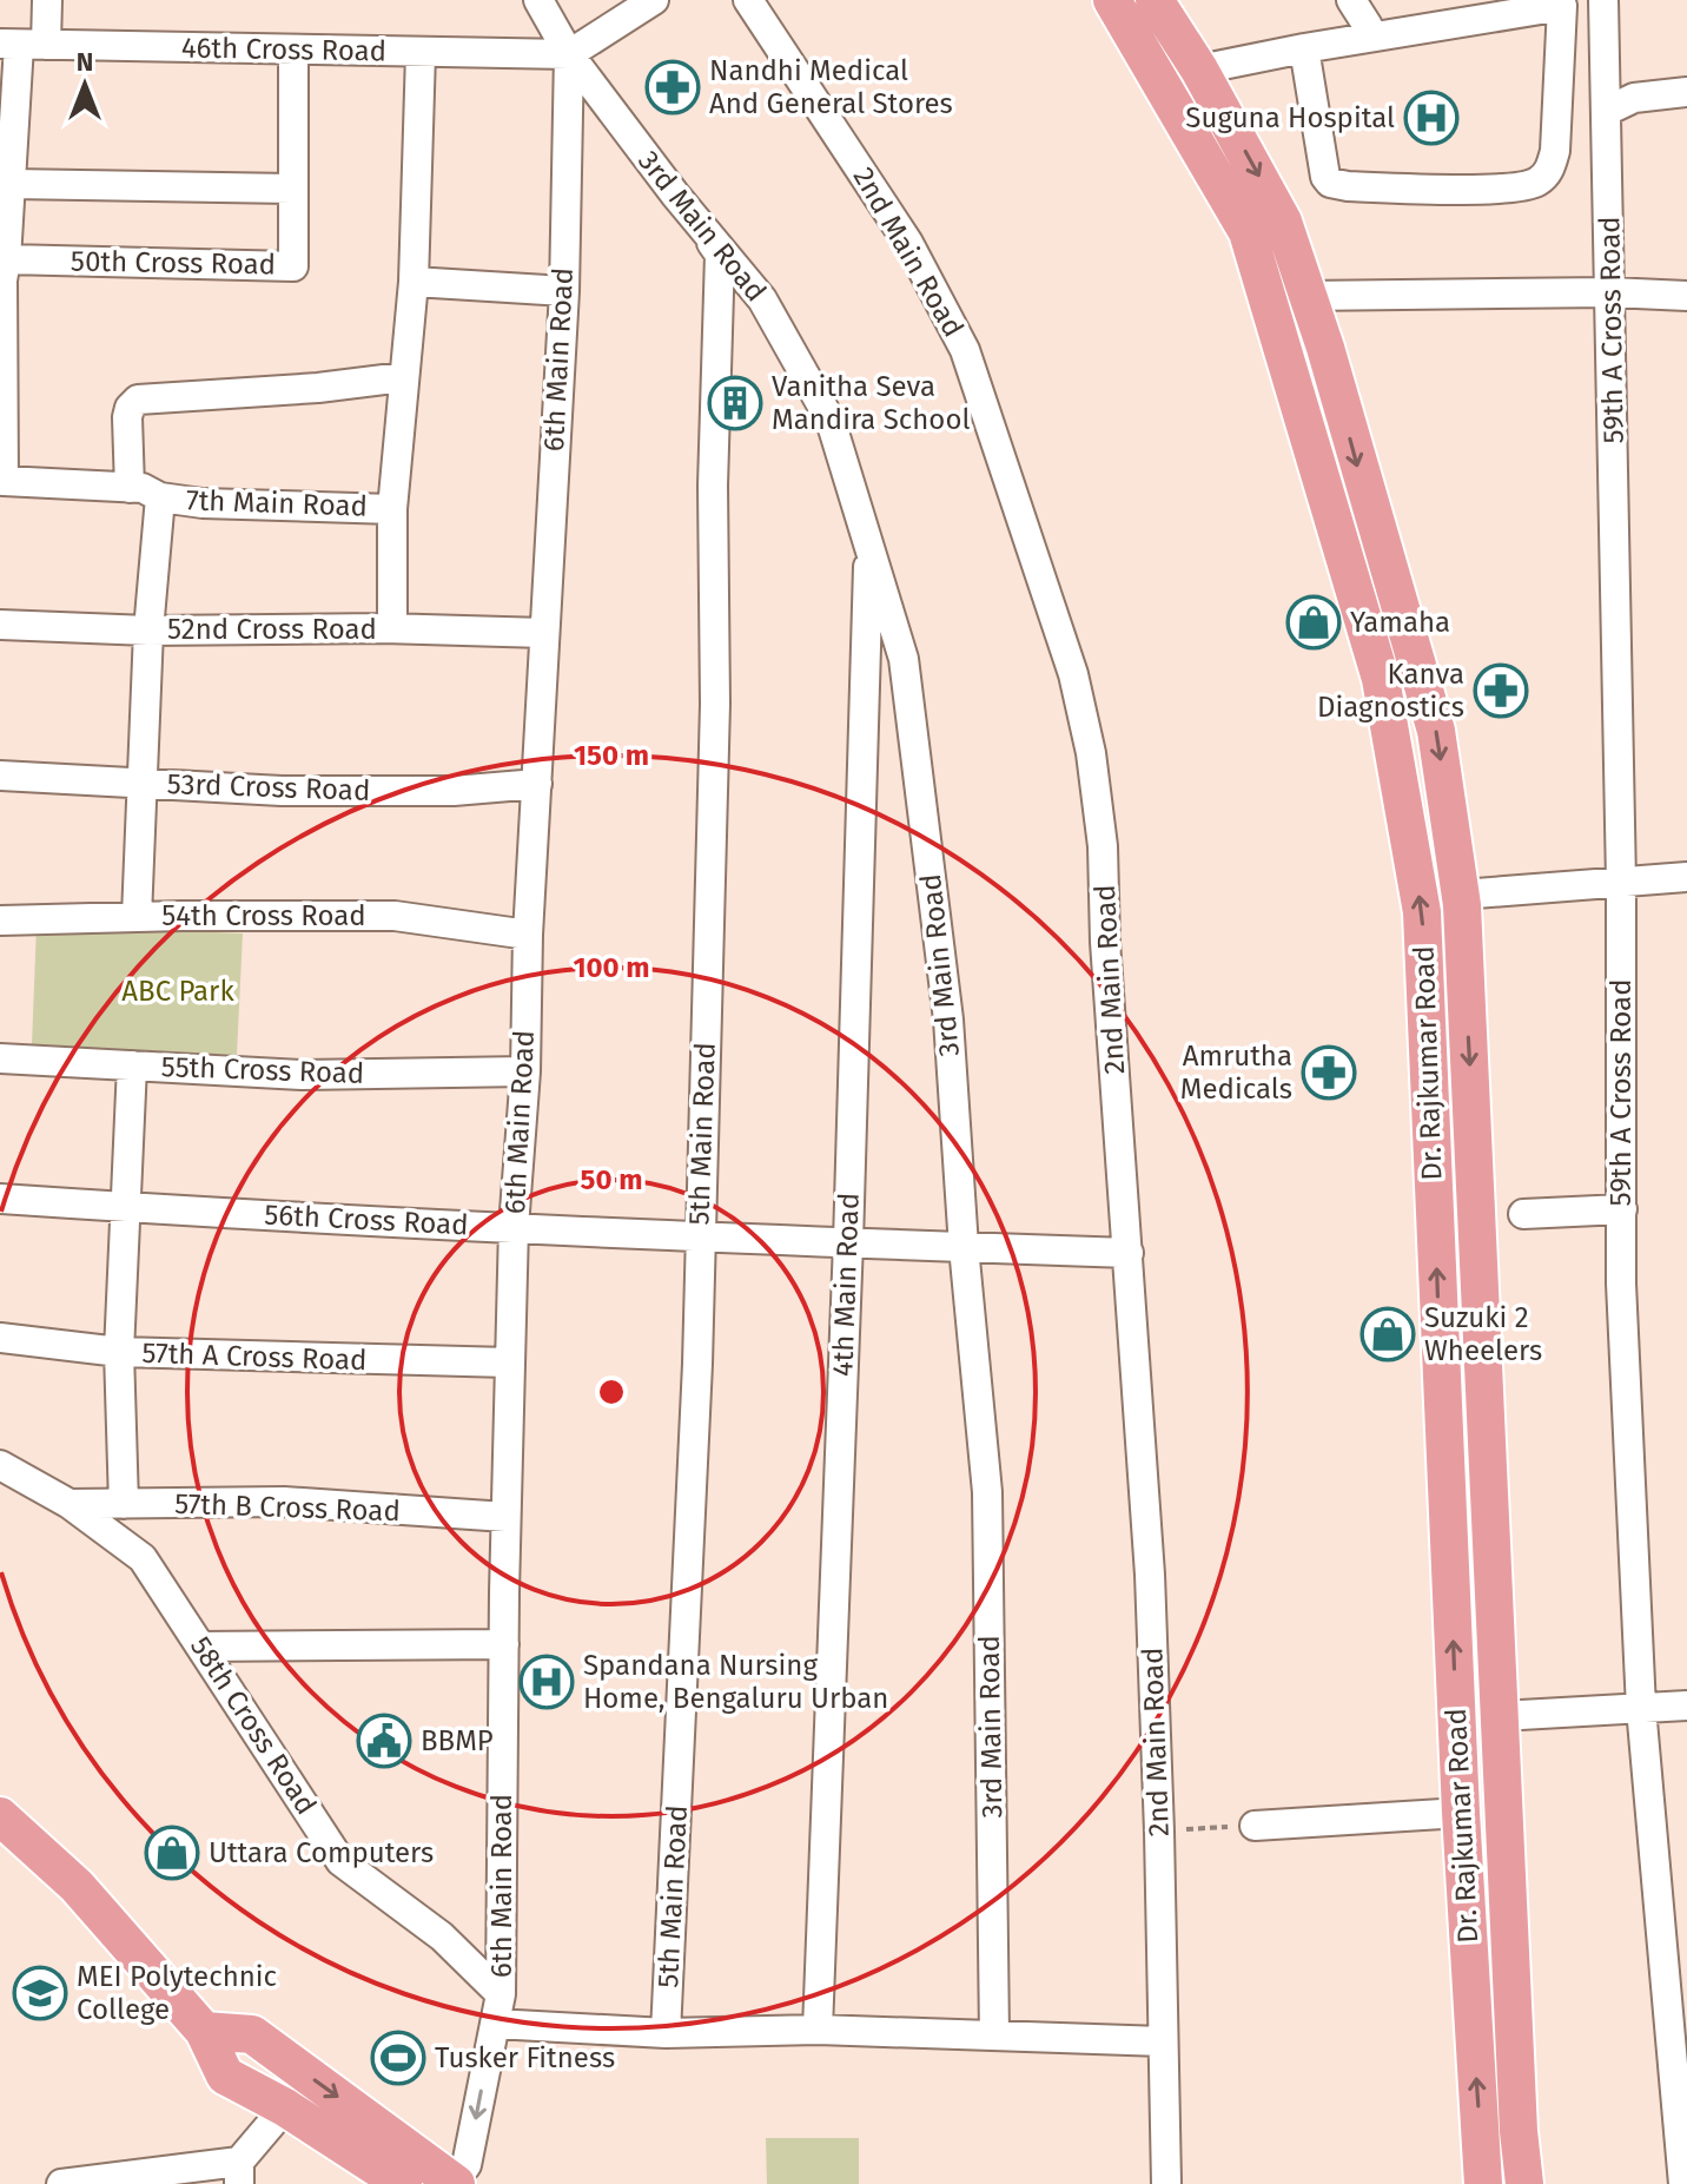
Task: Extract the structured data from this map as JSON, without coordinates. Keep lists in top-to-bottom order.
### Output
{
  "streets": {
    "main road": ["Dr. Rajkumar Road"],
    "street": [
      "46th Cross Road",
      "3rd Main Road",
      "2nd Main Road",
      "50th Cross Road",
      "59th A Cross Road",
      "6th Main Road",
      "7th Main Road",
      "52nd Cross Road",
      "53rd Cross Road",
      "54th Cross Road",
      "55th Cross Road",
      "5th Main Road",
      "56th Cross Road",
      "4th Main Road",
      "57th A Cross Road",
      "57th B Cross Road",
      "58th Cross Road"
    ]
  },
  "crossings": [
    ["46th Cross Road", "3rd Main Road"],
    ["46th Cross Road", "50th Cross Road"],
    ["46th Cross Road", "6th Main Road"],
    ["46th Cross Road", "7th Main Road"],
    ["3rd Main Road", "6th Main Road"],
    ["3rd Main Road", "5th Main Road"],
    ["3rd Main Road", "56th Cross Road"],
    ["3rd Main Road", "4th Main Road"],
    ["2nd Main Road", "56th Cross Road"],
    ["50th Cross Road", "7th Main Road"],
    ["6th Main Road", "52nd Cross Road"],
    ["6th Main Road", "53rd Cross Road"],
    ["6th Main Road", "54th Cross Road"],
    ["6th Main Road", "55th Cross Road"],
    ["6th Main Road", "56th Cross Road"],
    ["6th Main Road", "57th A Cross Road"],
    ["6th Main Road", "57th B Cross Road"],
    ["6th Main Road", "58th Cross Road"],
    ["7th Main Road", "52nd Cross Road"],
    ["7th Main Road", "53rd Cross Road"],
    ["7th Main Road", "54th Cross Road"],
    ["5th Main Road", "56th Cross Road"],
    ["56th Cross Road", "4th Main Road"],
    ["57th B Cross Road", "58th Cross Road"]
  ],
  "parks": ["ABC Park"],
  "places": {
    "pharmacy": ["Nandhi Medical And General Stores", "Kanva Diagnostics", "Amrutha Medicals"],
    "hospital": ["Suguna Hospital", "Spandana Nursing Home, Bengaluru Urban"],
    "building": ["Vanitha Seva Mandira School"],
    "shop": ["Yamaha", "Suzuki 2 Wheelers", "Uttara Computers"],
    "public building": ["BBMP"],
    "school or university": ["MEI Polytechnic College"],
    "sports": ["Tusker Fitness"]
  },
  "north": "top",
  "rings": ["150 m", "100 m", "50 m"]
}
